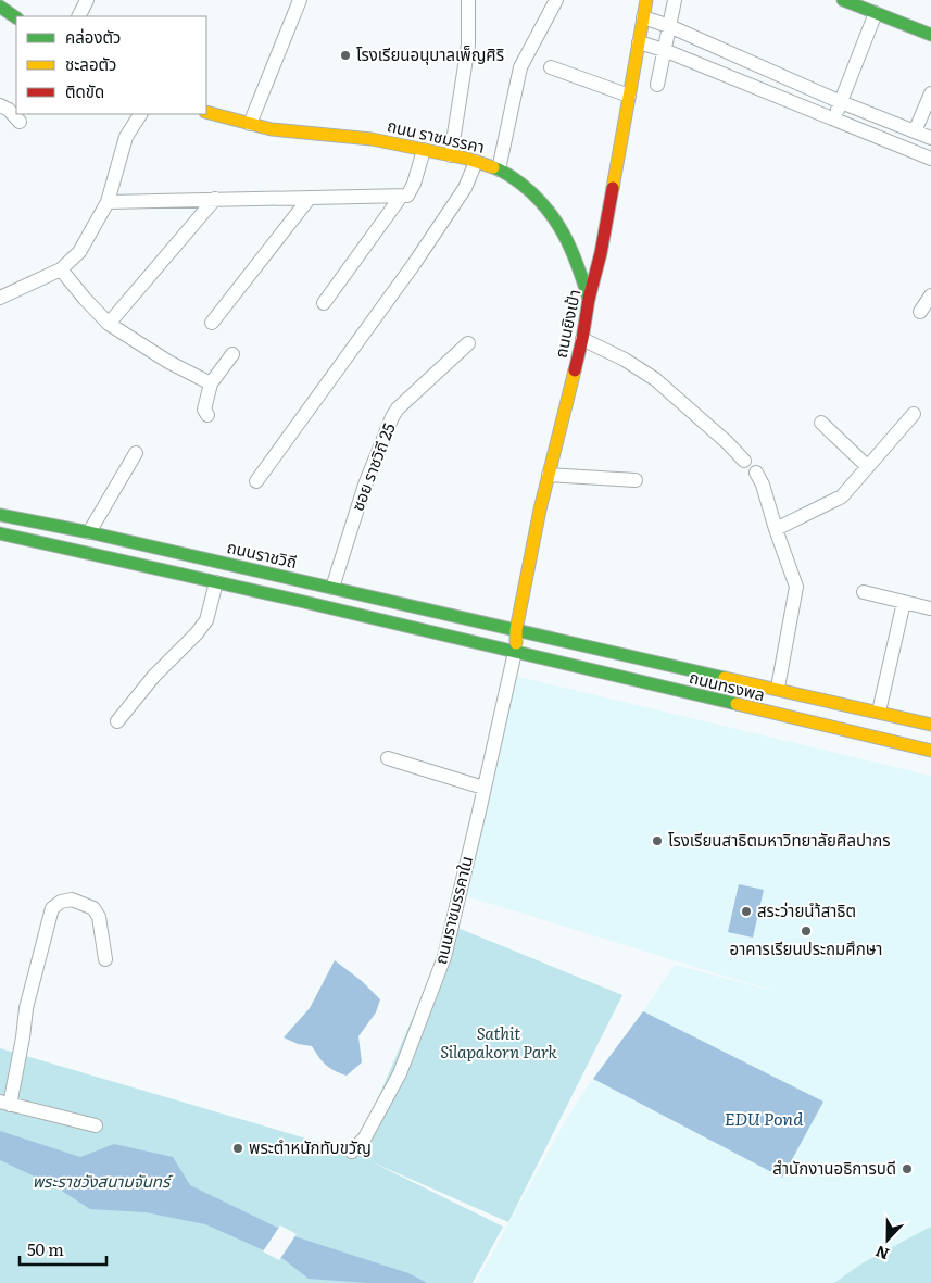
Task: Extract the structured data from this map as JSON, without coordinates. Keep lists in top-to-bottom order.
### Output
{
  "streets": {
    "main road": [
      "ถนน ราชมรรคา",
      "ถนนยิงเป้า",
      "ถนนราชวิถี",
      "ถนนทรงพล"
    ],
    "street": ["ซอย ราชวิถี 25", "ถนนราชมรรคาใน"]
  },
  "crossings": [
    ["ถนน ราชมรรคา", "ถนนยิงเป้า"],
    ["ถนนยิงเป้า", "ถนนราชวิถี"],
    ["ถนนยิงเป้า", "ถนนทรงพล"],
    ["ถนนยิงเป้า", "ถนนราชมรรคาใน"],
    ["ซอย ราชวิถี 25", "ถนนราชวิถี"],
    ["ถนนราชวิถี", "ถนนทรงพล"],
    ["ถนนทรงพล", "ถนนราชมรรคาใน"]
  ],
  "water": ["EDU Pond"],
  "parks": ["Sathit Silapakorn Park", "พระราชวังสนามจันทร์"],
  "places": [
    "โรงเรียนอนุบาลเพ็ญศิริ",
    "โรงเรียนสาธิตมหาวิทยาลัยศิลปากร",
    "สระว่ายนำ้สาธิต",
    "อาคารเรียนประถมศึกษา",
    "พระตำหนักทับขวัญ",
    "สำนักงานอธิการบดี"
  ],
  "legend": ["คล่องตัว", "ชะลอตัว", "ติดขัด"],
  "scale_bar": "50 m",
  "north": "bottom"
}
